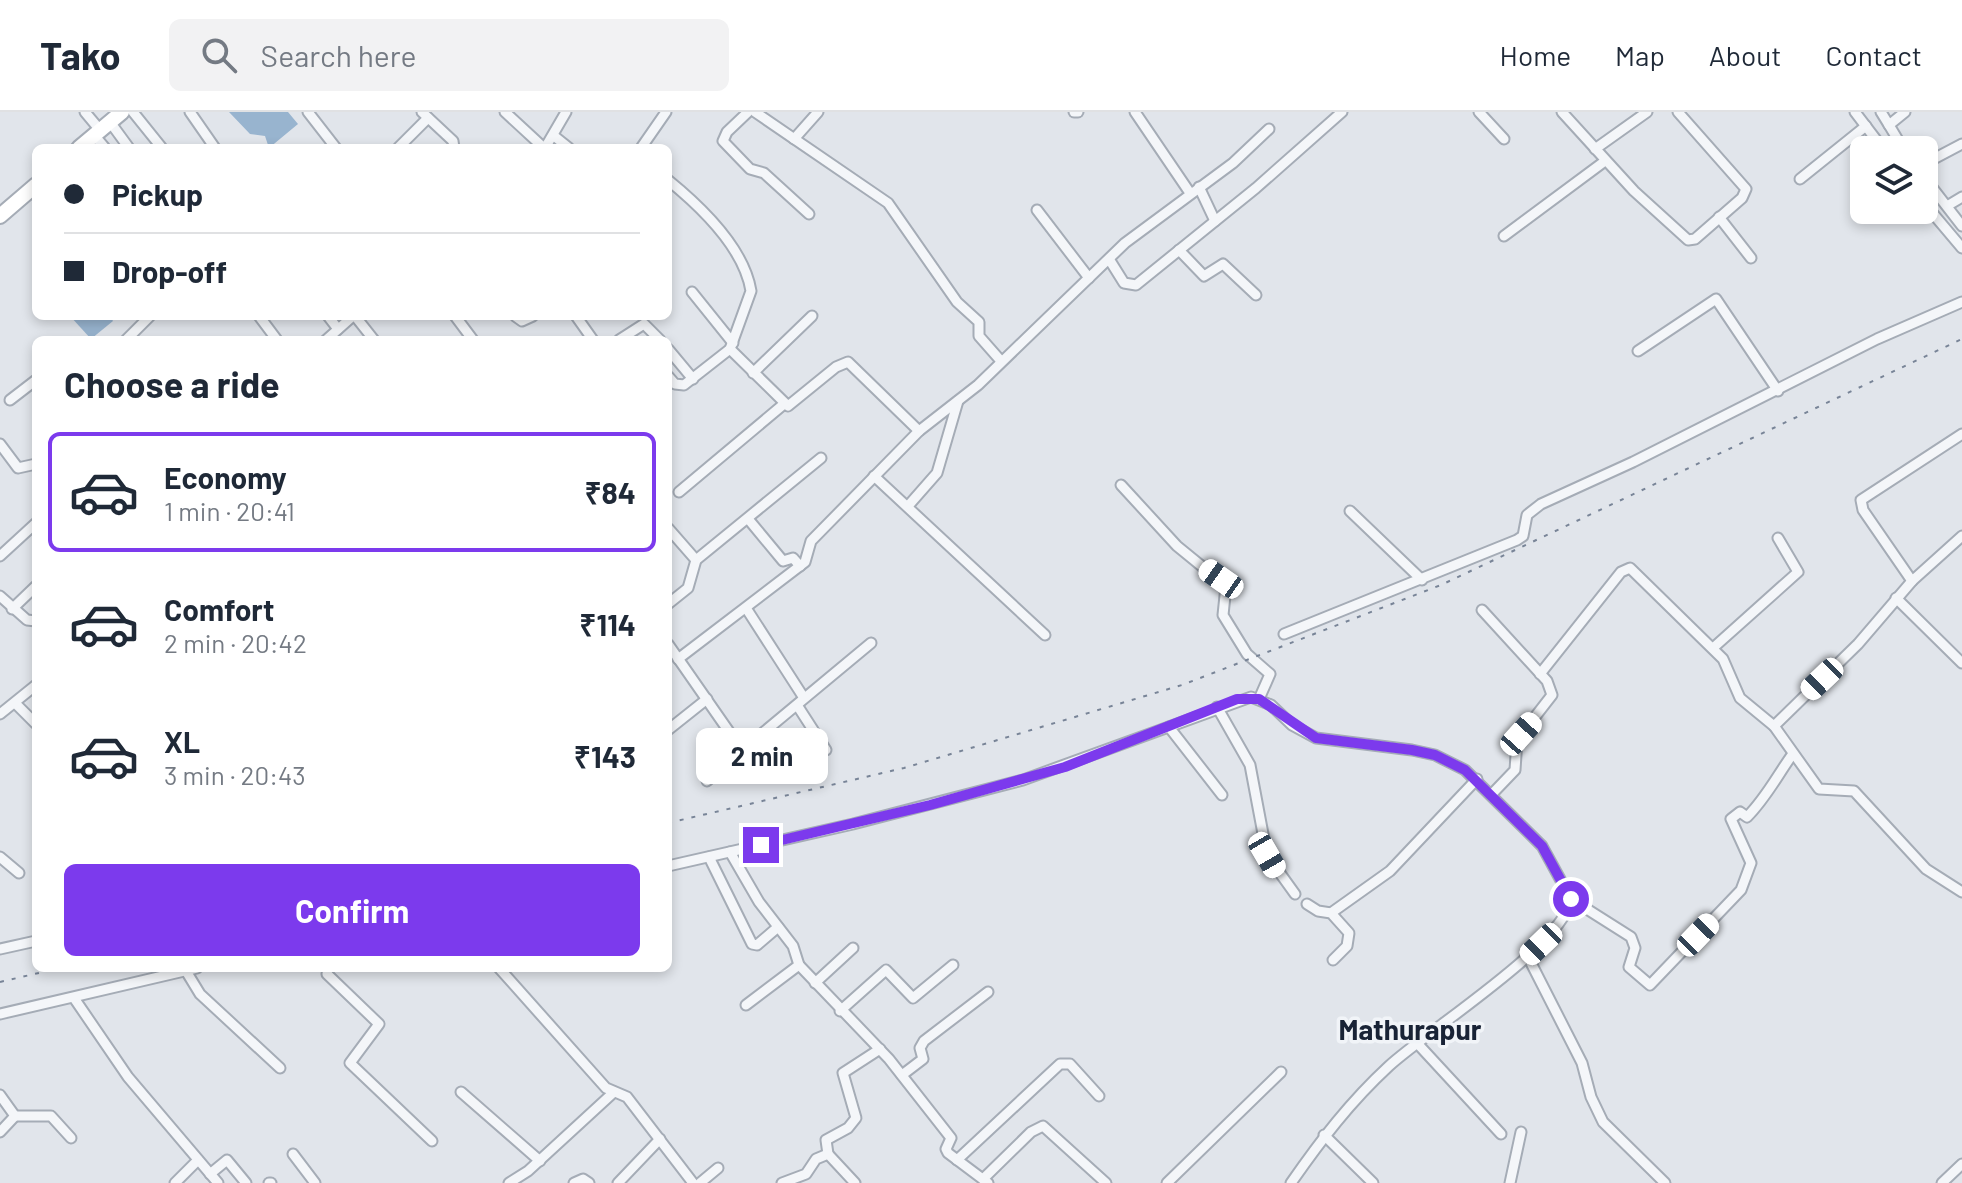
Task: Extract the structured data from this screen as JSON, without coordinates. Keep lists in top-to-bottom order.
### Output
{
  "districts": ["Mathurapur"],
  "page": {
    "header": "Tako",
    "search": "Search here",
    "nav": [
      "Home",
      "Map",
      "About",
      "Contact"
    ],
    "banner": ["Pickup", "Drop-off"],
    "heading": "Choose a ride",
    "list": [
      {
        "name": "Economy",
        "note": "1 min · 20:41",
        "value": "₹84"
      },
      {
        "name": "Comfort",
        "note": "2 min · 20:42",
        "value": "₹114"
      },
      {
        "name": "XL",
        "note": "3 min · 20:43",
        "value": "₹143"
      }
    ],
    "bubble": "2 min",
    "buttons": "Confirm"
  }
}
